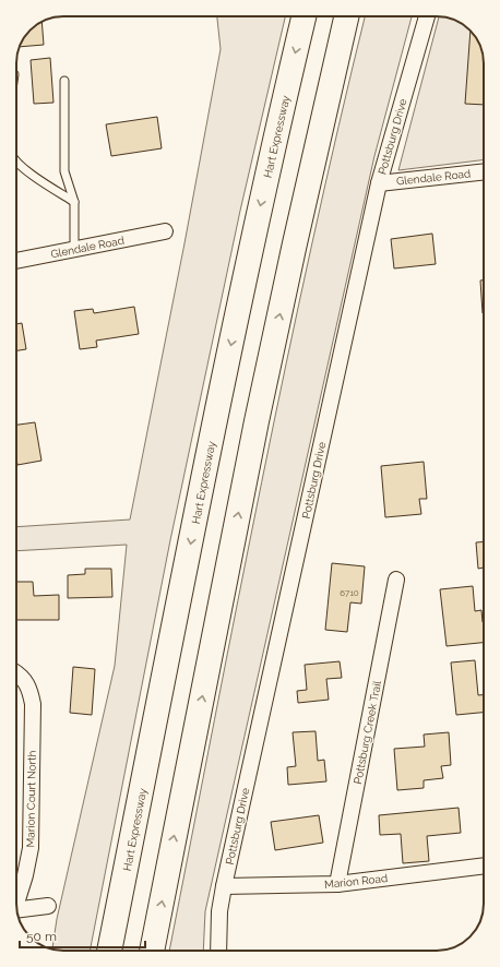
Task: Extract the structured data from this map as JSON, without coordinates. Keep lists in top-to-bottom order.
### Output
{
  "streets": {
    "highway": ["Hart Expressway"],
    "street": [
      "Pottsburg Drive",
      "Glendale Road",
      "Pottsburg Creek Trail",
      "Marion Court North",
      "Marion Road"
    ]
  },
  "crossings": [
    ["Pottsburg Drive", "Glendale Road"],
    ["Pottsburg Drive", "Marion Road"],
    ["Pottsburg Creek Trail", "Marion Road"]
  ],
  "house_numbers": ["6710"],
  "scale_bar": "50 m"
}
